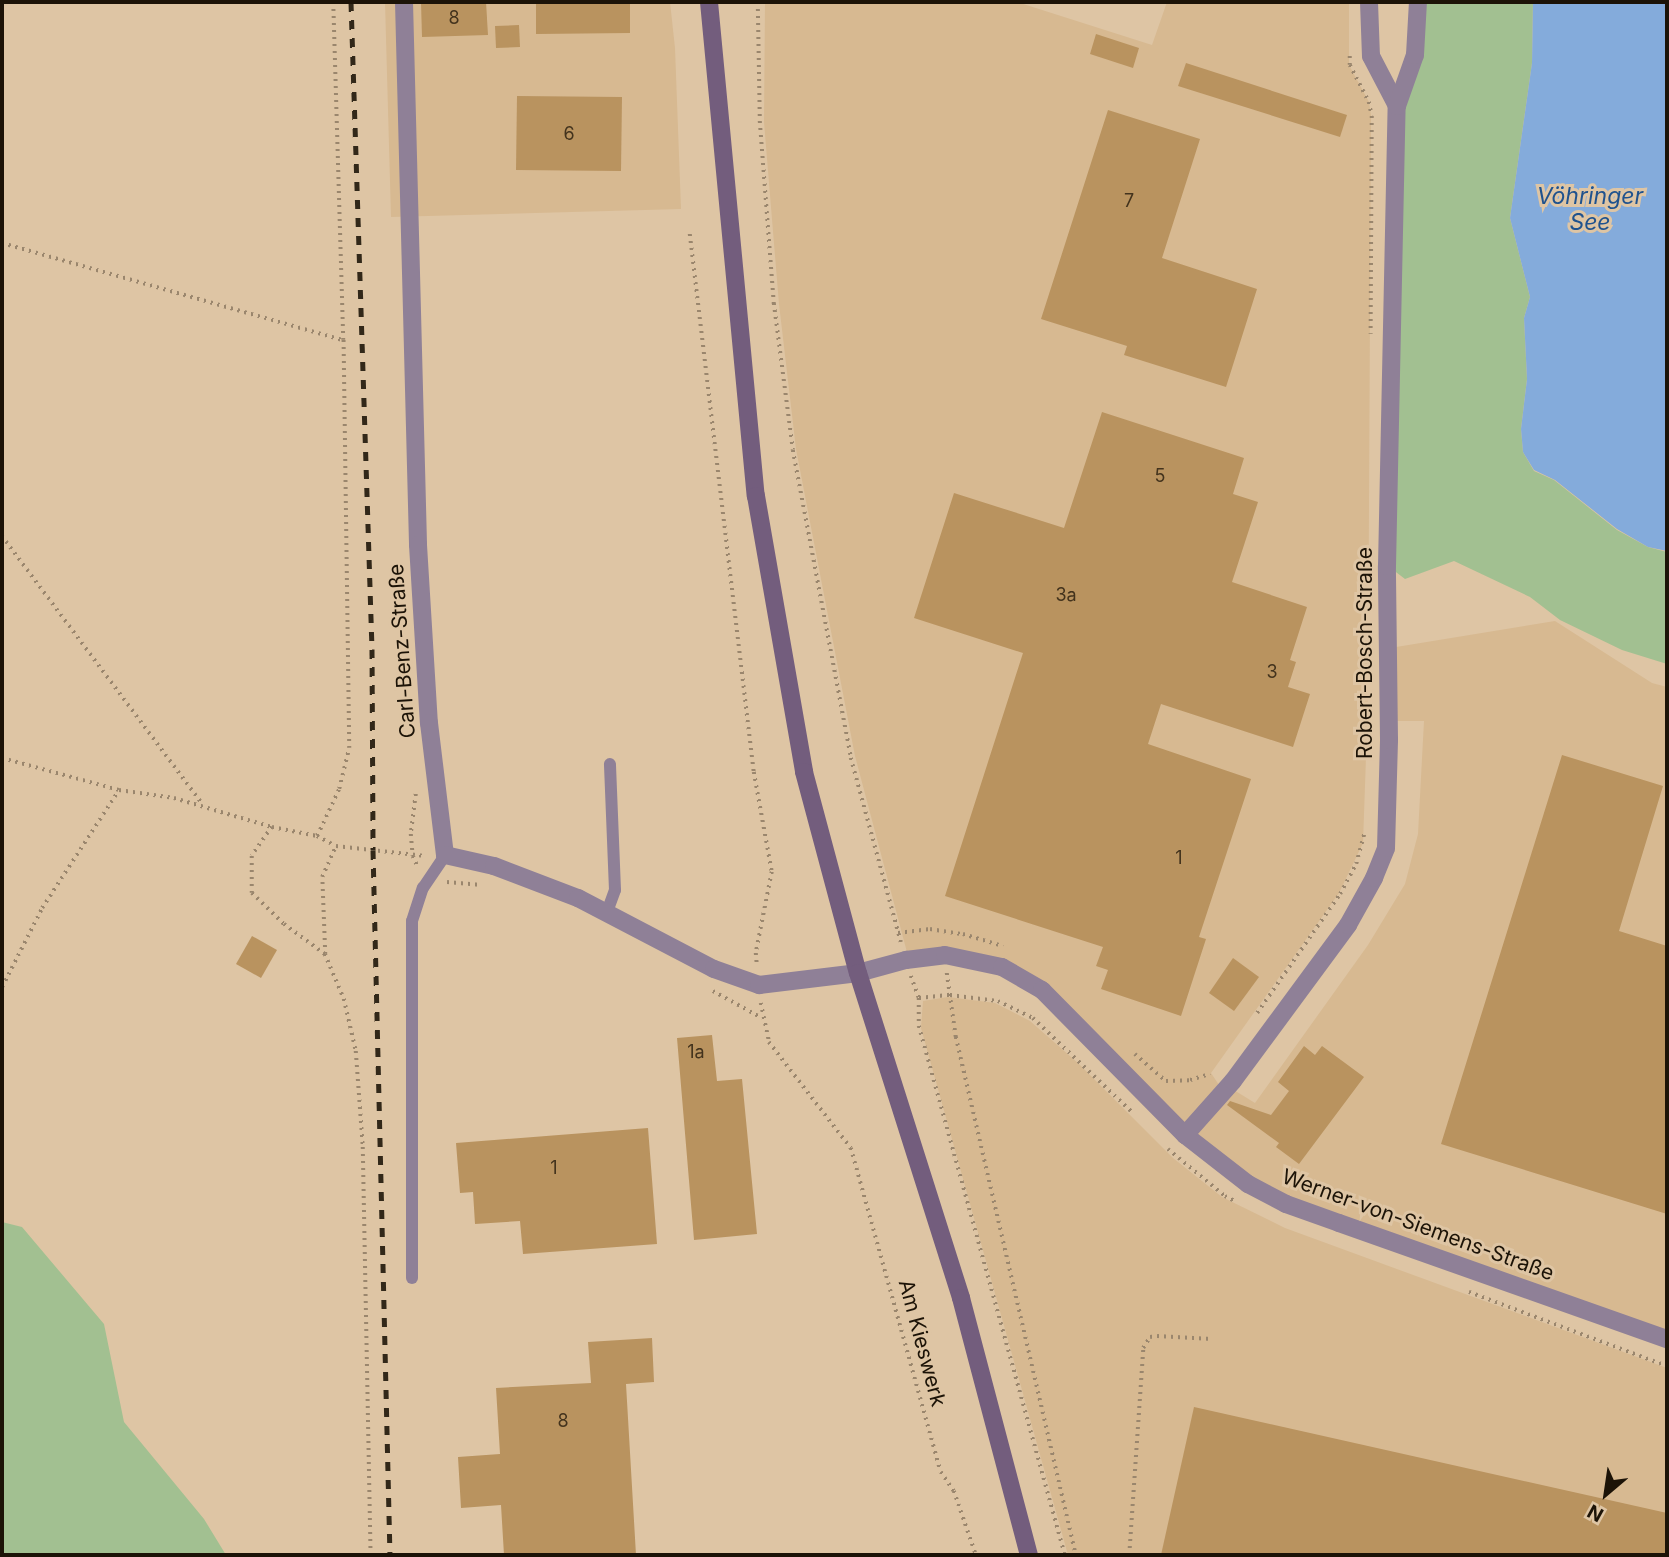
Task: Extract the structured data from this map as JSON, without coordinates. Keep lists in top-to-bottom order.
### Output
{
  "streets": {
    "street": ["Carl-Benz-Straße", "Robert-Bosch-Straße", "Werner-von-Siemens-Straße"],
    "path": ["Am Kieswerk"]
  },
  "crossings": [
    ["Robert-Bosch-Straße", "Werner-von-Siemens-Straße"]
  ],
  "water": ["Vöhringer See"],
  "house_numbers": [
    "8",
    "6",
    "7",
    "5",
    "3a",
    "3",
    "1",
    "1a",
    "1",
    "8"
  ],
  "north": "bottom left"
}
